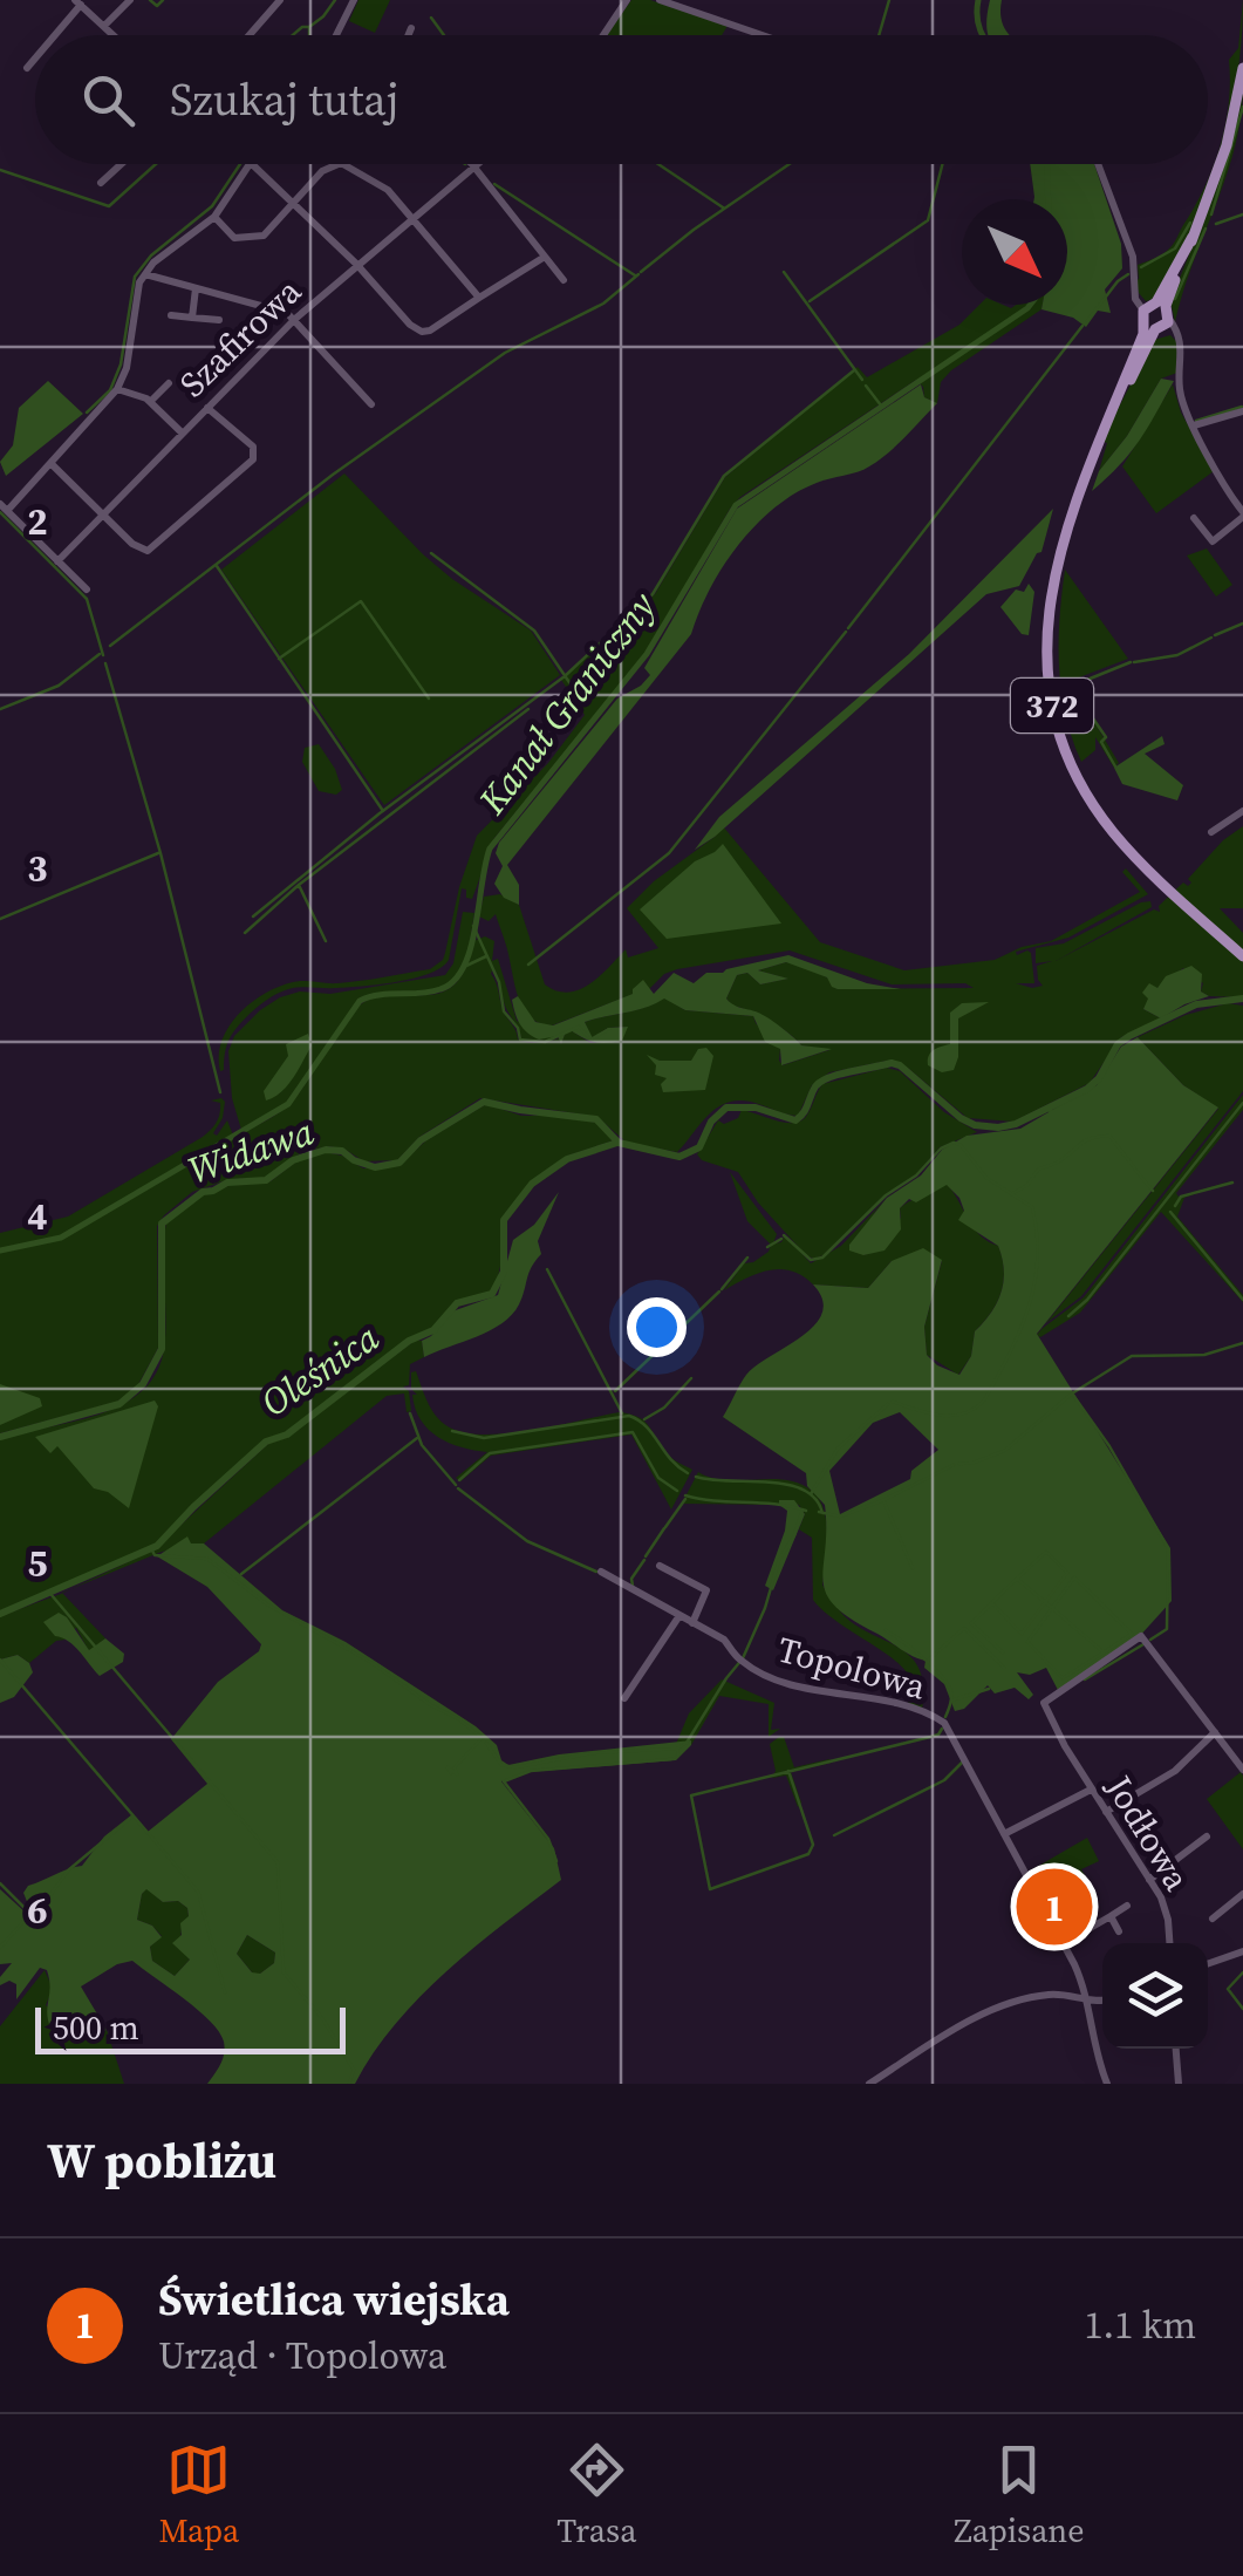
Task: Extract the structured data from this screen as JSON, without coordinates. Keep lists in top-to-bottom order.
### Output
{
  "streets": {
    "main road": ["372"],
    "street": ["Szafirowa", "Topolowa", "Jodłowa"]
  },
  "water": ["Kanał Graniczny", "Widawa", "Oleśnica"],
  "scale_bar": "500 m",
  "north": "bottom right",
  "page": {
    "search": "Szukaj tutaj",
    "pins": "1",
    "scale": "500 m",
    "heading": "W pobliżu",
    "list": [
      {
        "mark": "1",
        "name": "Świetlica wiejska",
        "note": "Urząd · Topolowa",
        "value": "1.1 km"
      }
    ],
    "nav": ["Mapa", "Trasa", "Zapisane"]
  },
  "grid": {
    "rows": [
      "2",
      "3",
      "4",
      "5",
      "6"
    ]
  }
}
